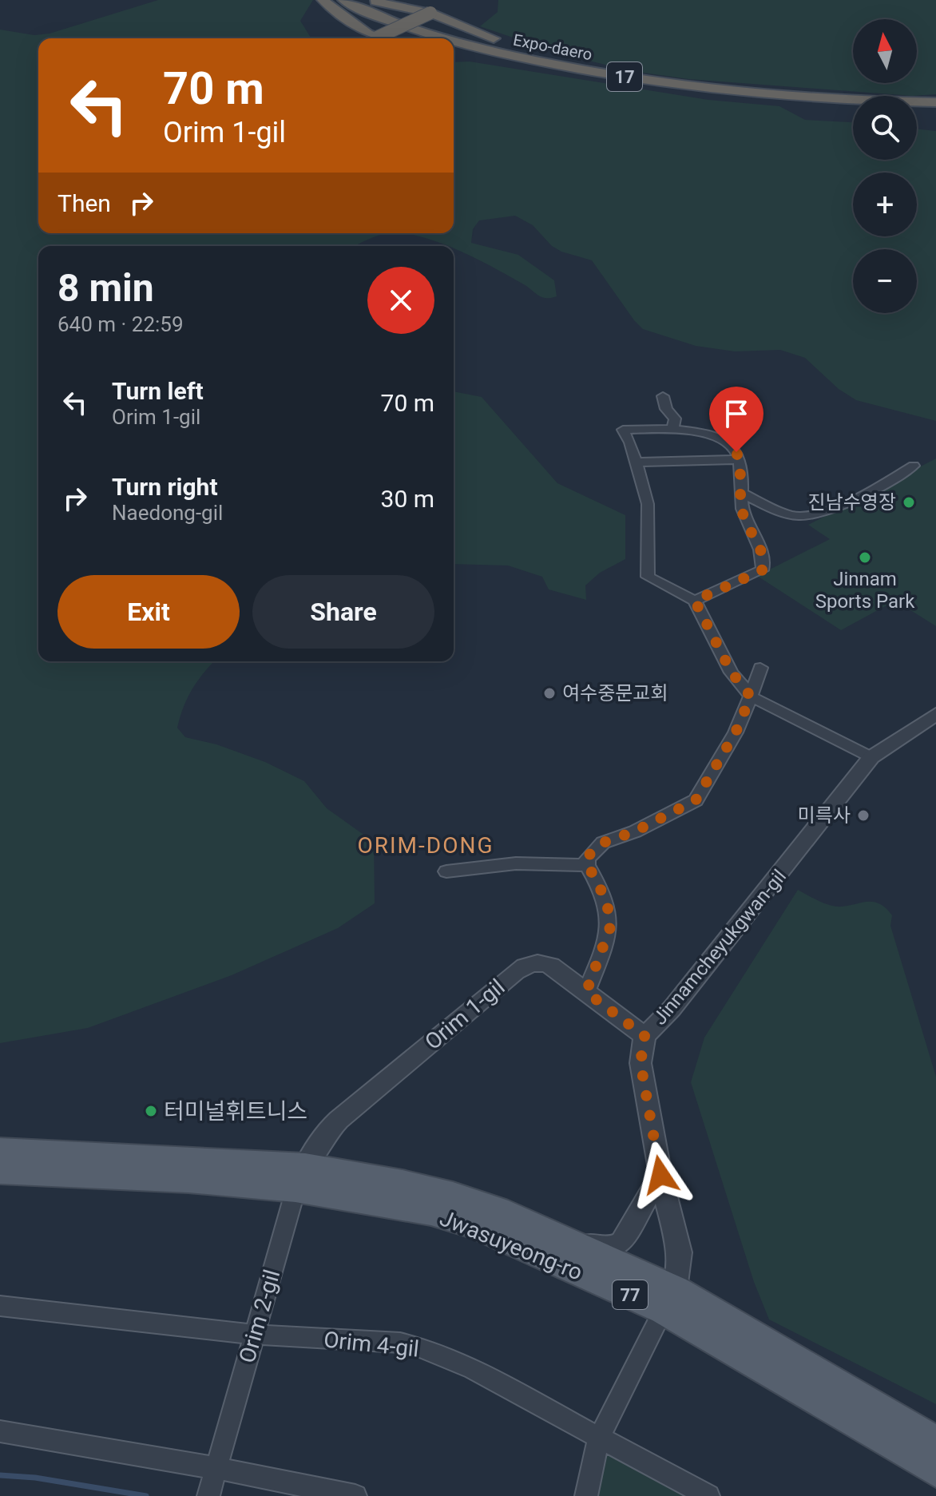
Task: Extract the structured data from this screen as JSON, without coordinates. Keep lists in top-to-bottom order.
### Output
{
  "streets": {
    "highway": ["Expo-daero", "17"],
    "main road": ["Jwasuyeong-ro", "77"],
    "street": [
      "Jinnamcheyukgwan-gil",
      "Orim 1-gil",
      "Orim 2-gil",
      "Orim 4-gil"
    ]
  },
  "crossings": [
    ["Jinnamcheyukgwan-gil", "Orim 1-gil"],
    ["Jinnamcheyukgwan-gil", "Jwasuyeong-ro"],
    ["Orim 1-gil", "Jwasuyeong-ro"],
    ["Orim 1-gil", "Orim 2-gil"],
    ["Jwasuyeong-ro", "Orim 2-gil"],
    ["Orim 2-gil", "Orim 4-gil"]
  ],
  "districts": ["ORIM-DONG"],
  "places": [
    "진남수영장",
    "Jinnam Sports Park",
    "여수중문교회",
    "미륵사",
    "터미널휘트니스"
  ],
  "north": "top",
  "page": {
    "map_buttons": ["+", "−"],
    "turn": ["70 m", "Orim 1-gil"],
    "then": "Then",
    "heading": ["8 min", "640 m · 22:59"],
    "list": [
      {
        "name": "Turn left",
        "note": "Orim 1-gil",
        "value": "70 m"
      },
      {
        "name": "Turn right",
        "note": "Naedong-gil",
        "value": "30 m"
      }
    ],
    "buttons": ["Exit", "Share"]
  }
}
